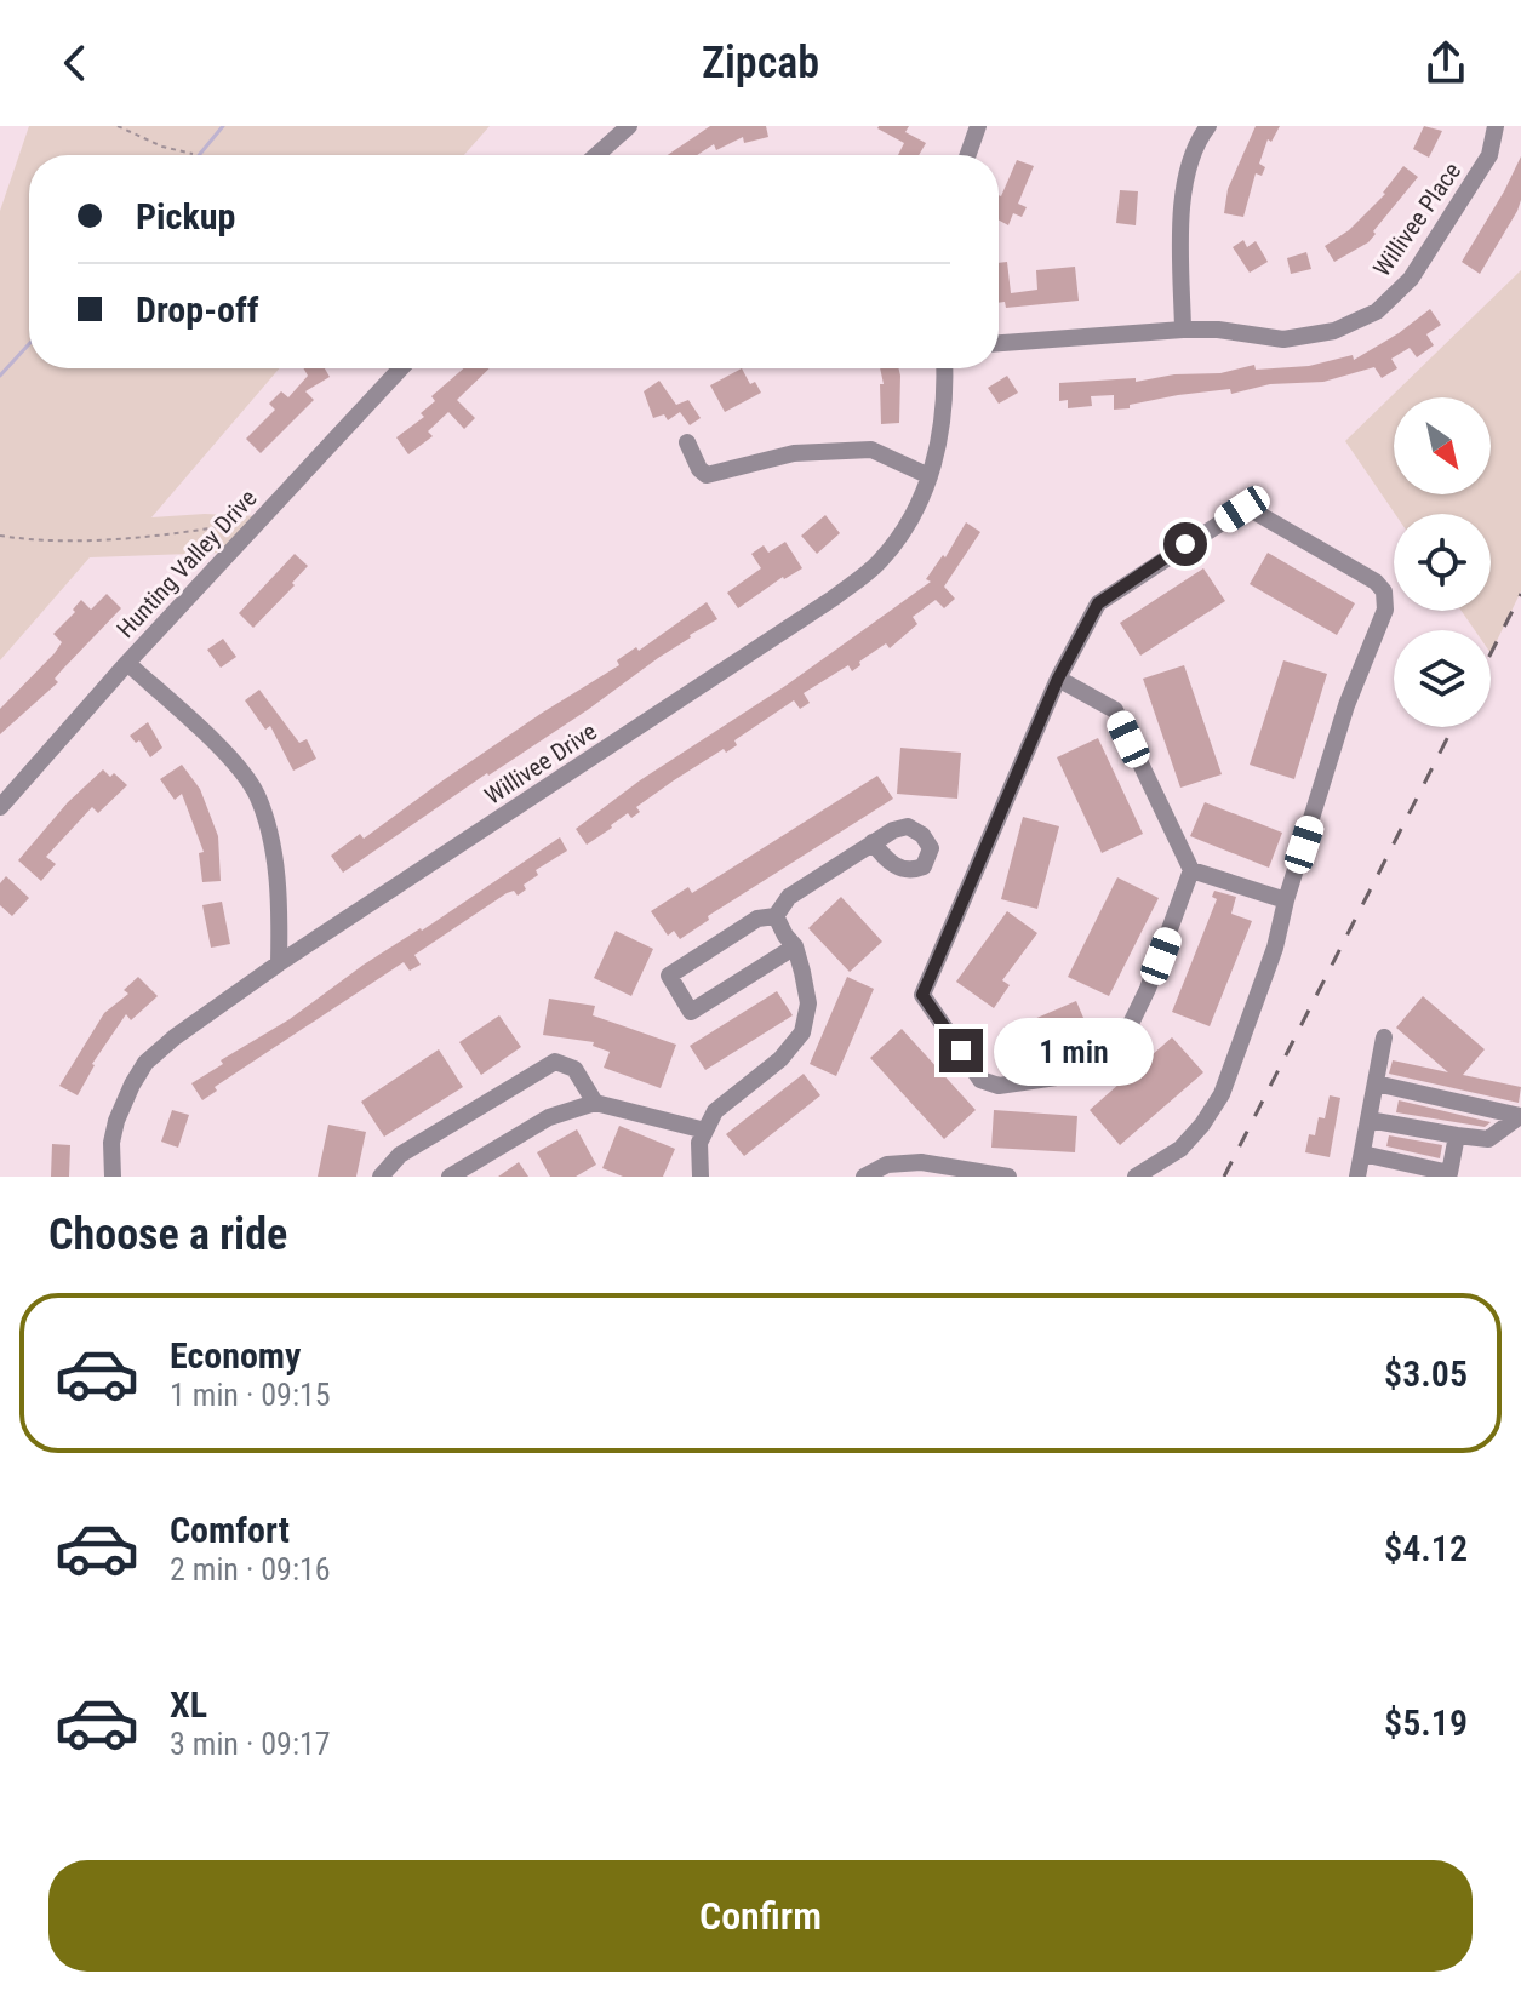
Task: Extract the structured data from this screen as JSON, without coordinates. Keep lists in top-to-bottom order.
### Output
{
  "streets": {
    "street": ["Willivee Place", "Hunting Valley Drive", "Willivee Drive"]
  },
  "north": "bottom right",
  "page": {
    "header": "Zipcab",
    "banner": ["Pickup", "Drop-off"],
    "bubble": "1 min",
    "heading": "Choose a ride",
    "list": [
      {
        "name": "Economy",
        "note": "1 min · 09:15",
        "value": "$3.05"
      },
      {
        "name": "Comfort",
        "note": "2 min · 09:16",
        "value": "$4.12"
      },
      {
        "name": "XL",
        "note": "3 min · 09:17",
        "value": "$5.19"
      }
    ],
    "buttons": "Confirm"
  }
}
